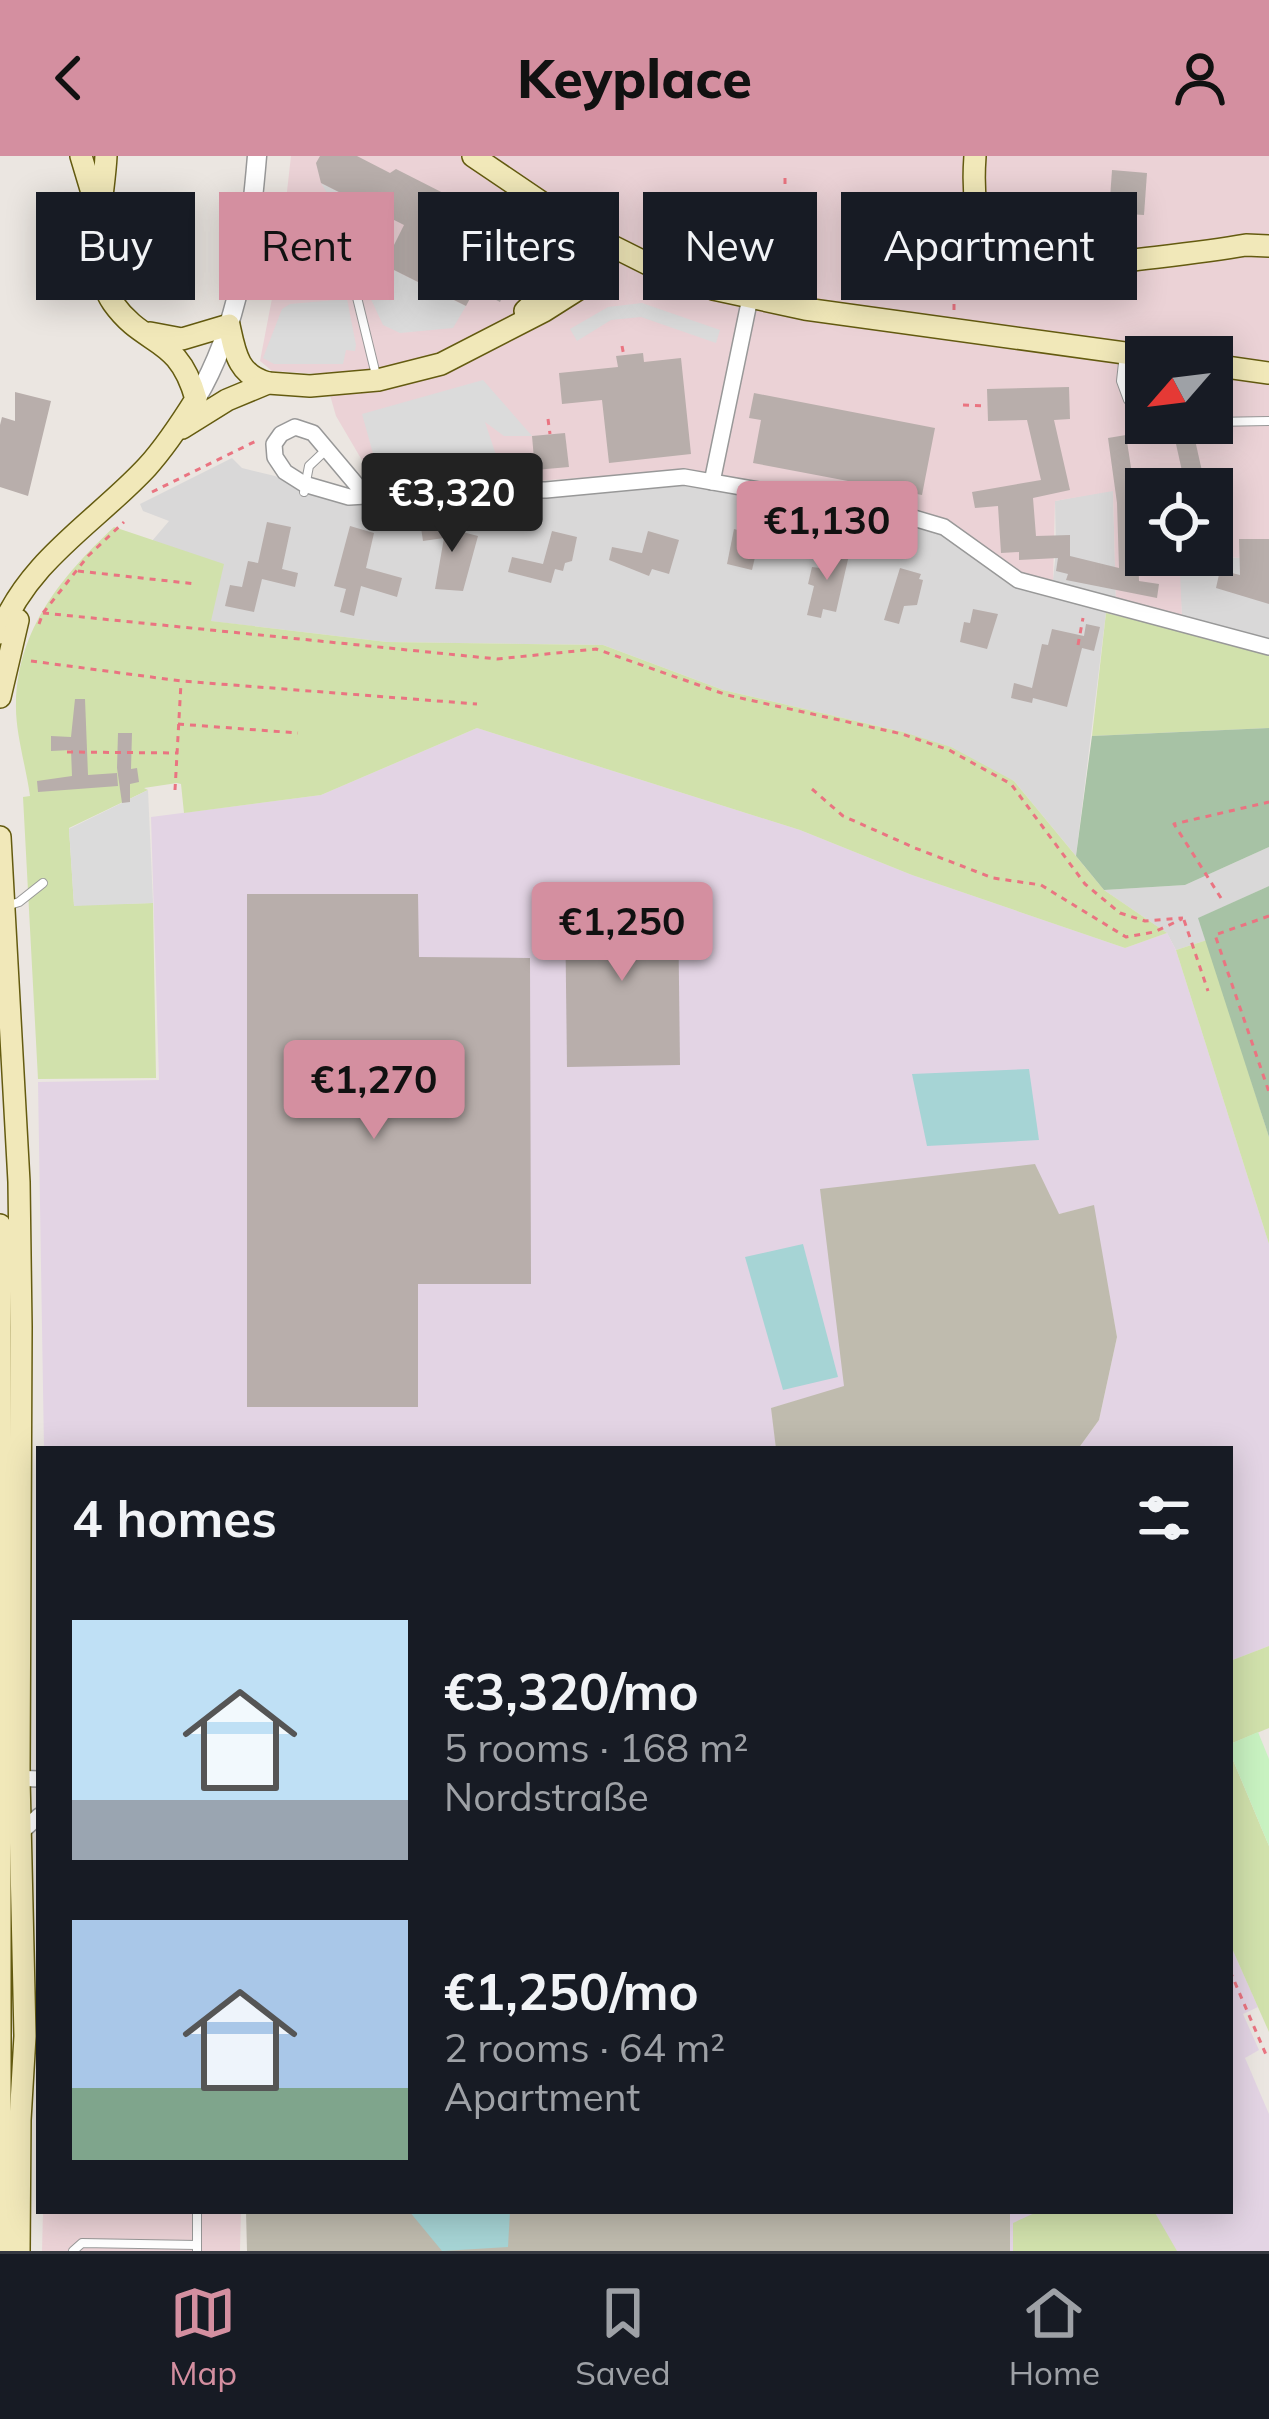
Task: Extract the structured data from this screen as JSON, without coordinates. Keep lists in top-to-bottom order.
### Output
{
  "north": "bottom left",
  "page": {
    "header": "Keyplace",
    "chip": [
      "Buy",
      "Rent",
      "Filters",
      "New",
      "Apartment"
    ],
    "price": [
      "€3,320",
      "€1,130",
      "€1,250",
      "€1,270"
    ],
    "heading": "4 homes",
    "list": [
      {
        "name": "€3,320/mo",
        "note": "5 rooms · 168 m² · Nordstraße"
      },
      {
        "name": "€1,250/mo",
        "note": "2 rooms · 64 m² · Apartment"
      }
    ],
    "tabs": ["Map", "Saved", "Home"]
  }
}
